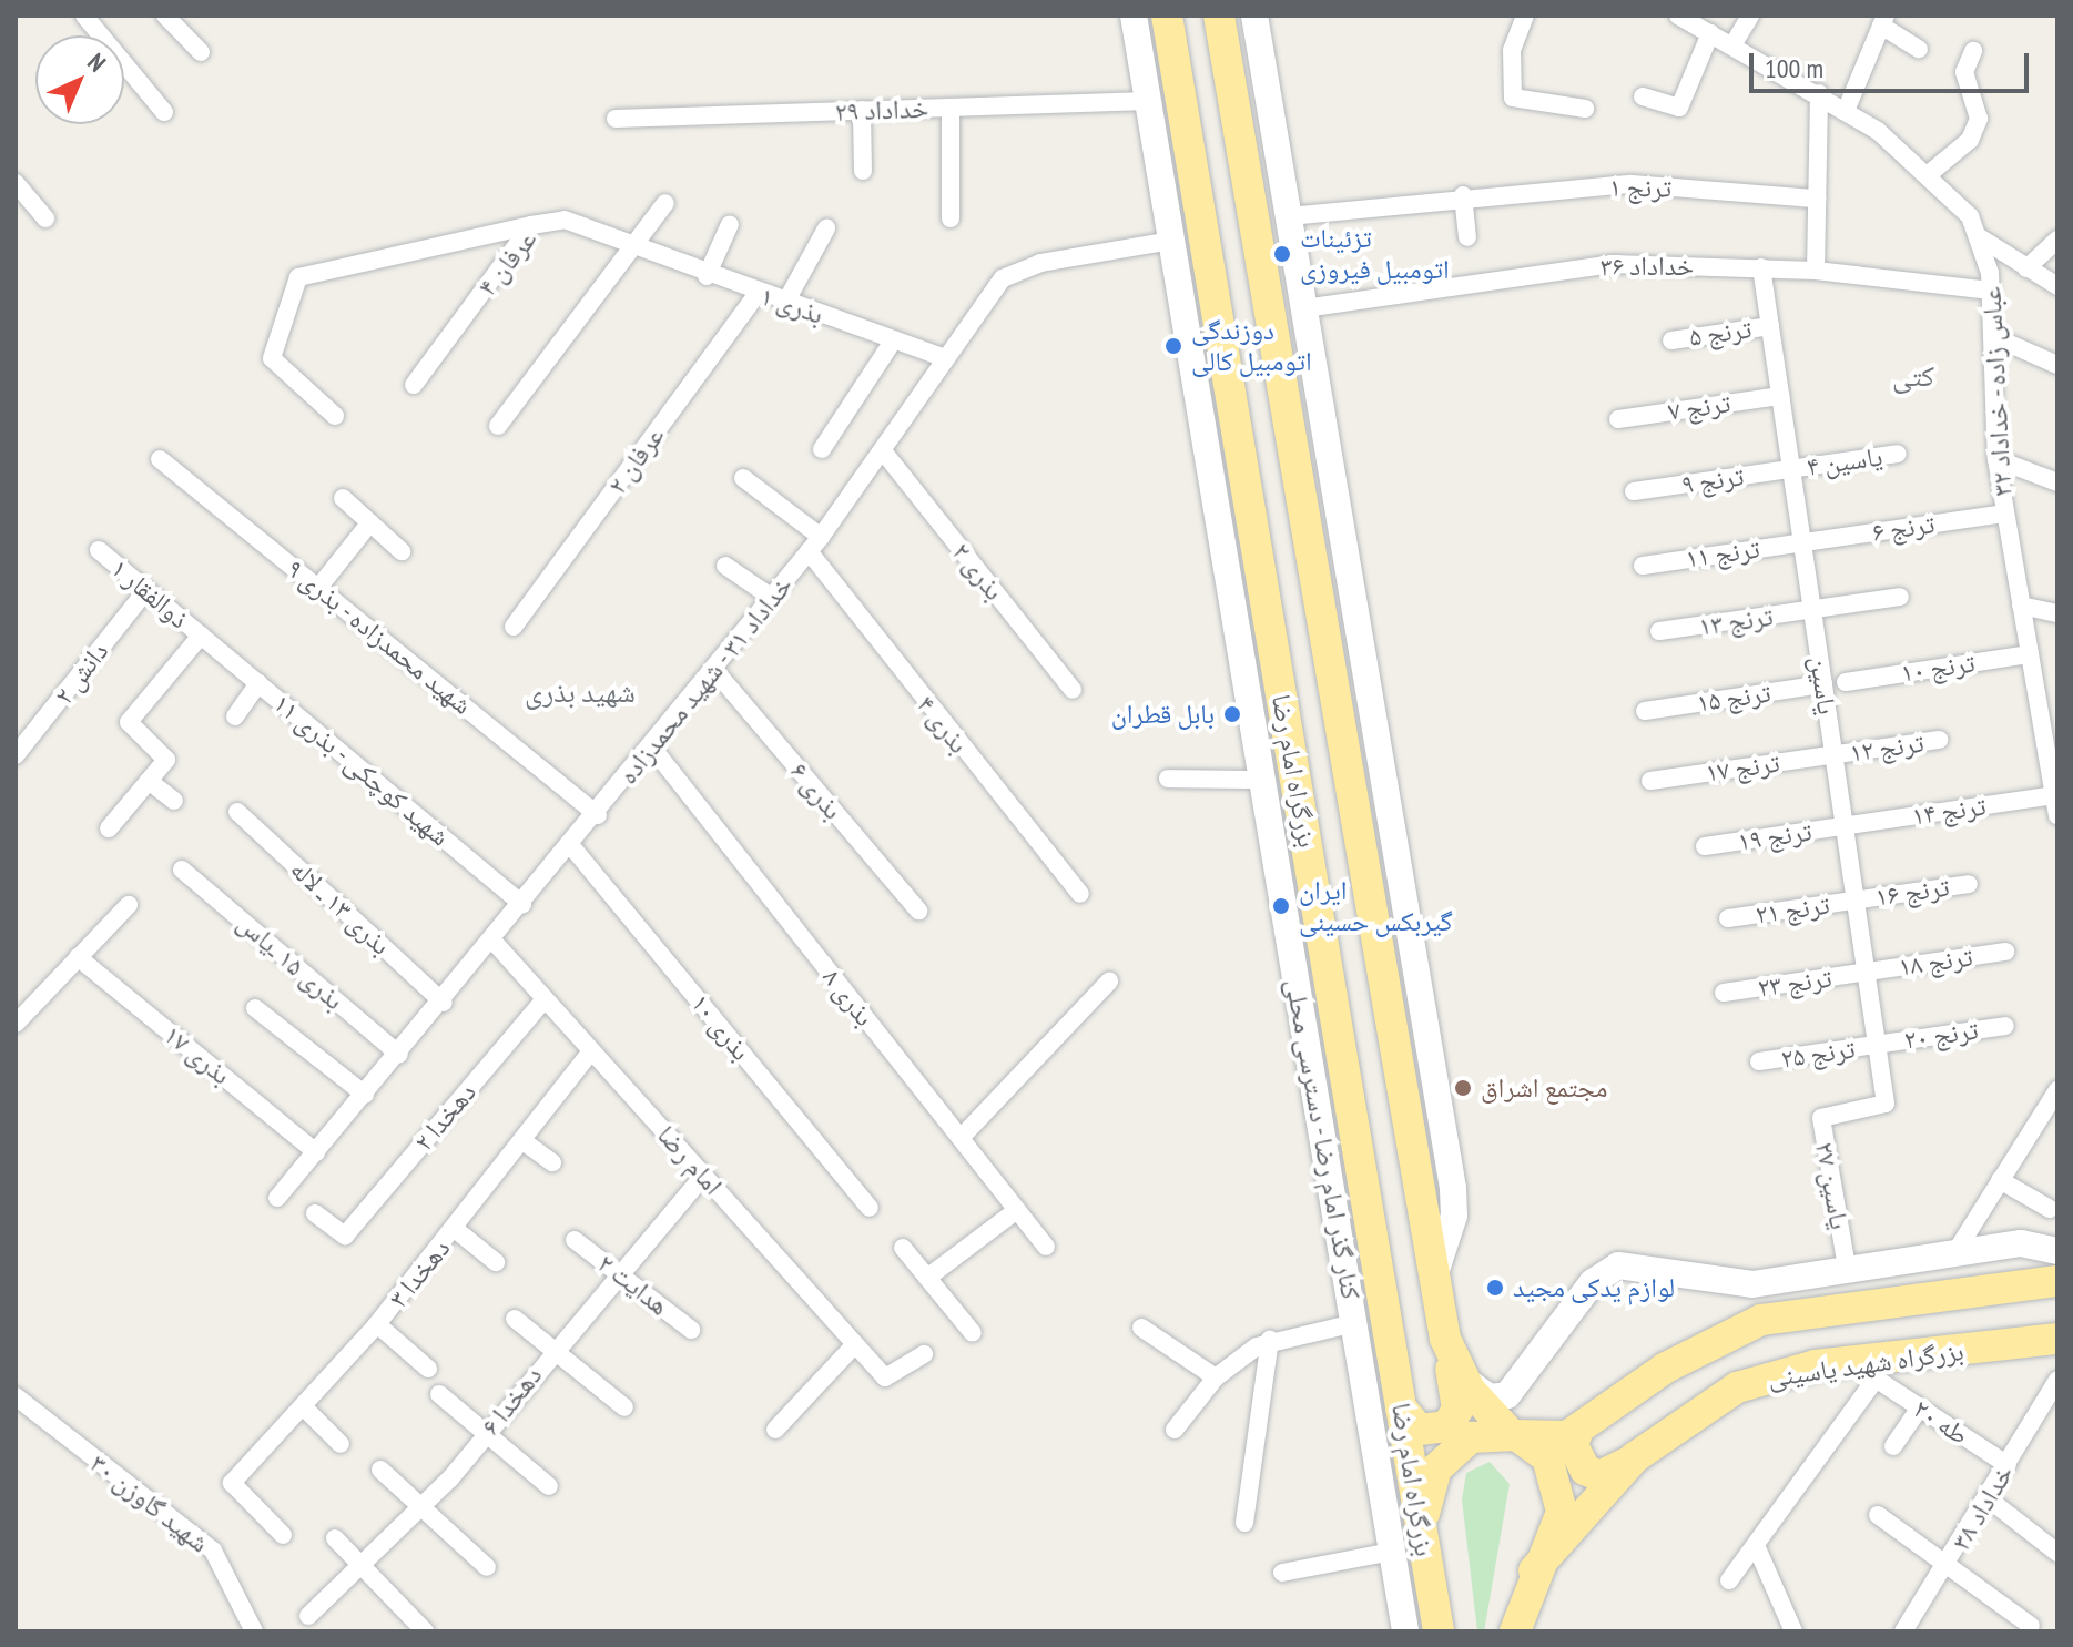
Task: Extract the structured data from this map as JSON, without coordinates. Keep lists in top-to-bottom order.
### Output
{
  "streets": {
    "highway": ["بزرگراه امام رضا", "بزرگراه شهید یاسینی"],
    "main road": ["کنار گذر امام رضا - دسترسی محلی"],
    "street": [
      "خداداد ۲۹",
      "ترنج ۱",
      "عرفان ۴",
      "خداداد ۳۶",
      "بذری ۱",
      "ترنج ۵",
      "عباس زاده - خداداد ۳۲",
      "ترنج ۷",
      "عرفان ۲",
      "یاسین ۴",
      "ترنج ۹",
      "ترنج ۶",
      "ترنج ۱۱",
      "بذری ۲",
      "ذوالفقار ۱",
      "ترنج ۱۳",
      "شهید محمدزاده - بذری ۹",
      "ترنج ۱۰",
      "دانش ۲",
      "خداداد ۳۱ - شهید محمدزاده",
      "یاسین",
      "ترنج ۱۵",
      "بذری ۴",
      "ترنج ۱۲",
      "ترنج ۱۷",
      "شهید کوچکی - بذری ۱۱",
      "بذری ۶",
      "ترنج ۱۴",
      "ترنج ۱۹",
      "ترنج ۱۶",
      "بذری ۱۳ ـ لاله",
      "ترنج ۲۱",
      "بذری ۱۵ ـ‌یاس",
      "ترنج ۱۸",
      "ترنج ۲۳",
      "بذری ۸",
      "بذری ۱۰",
      "ترنج ۲۰",
      "ترنج ۲۵",
      "بذری ۱۷",
      "دهخدا ۲",
      "امام رضا",
      "یاسین ۲۷",
      "دهخدا ۳",
      "هدایت ۲",
      "دهخدا ۶",
      "طه ۲۰",
      "شهید گاوزن ۳۰",
      "خداداد ۳۸"
    ]
  },
  "crossings": [
    ["خداداد ۲۹", "کنار گذر امام رضا - دسترسی محلی"],
    ["عرفان ۴", "بذری ۱"],
    ["خداداد ۳۶", "عباس زاده - خداداد ۳۲"],
    ["خداداد ۳۶", "یاسین"],
    ["بذری ۱", "عرفان ۲"],
    ["بذری ۱", "خداداد ۳۱ - شهید محمدزاده"],
    ["ترنج ۵", "یاسین"],
    ["عباس زاده - خداداد ۳۲", "ترنج ۶"],
    ["عباس زاده - خداداد ۳۲", "ترنج ۱۰"],
    ["عباس زاده - خداداد ۳۲", "ترنج ۱۴"],
    ["ترنج ۷", "یاسین"],
    ["یاسین ۴", "ترنج ۹"],
    ["یاسین ۴", "یاسین"],
    ["ترنج ۹", "یاسین"],
    ["ترنج ۶", "ترنج ۱۱"],
    ["ترنج ۶", "یاسین"],
    ["ترنج ۱۱", "یاسین"],
    ["بذری ۲", "خداداد ۳۱ - شهید محمدزاده"],
    ["ذوالفقار ۱", "دانش ۲"],
    ["ذوالفقار ۱", "شهید کوچکی - بذری ۱۱"],
    ["ترنج ۱۳", "یاسین"],
    ["شهید محمدزاده - بذری ۹", "خداداد ۳۱ - شهید محمدزاده"],
    ["خداداد ۳۱ - شهید محمدزاده", "بذری ۴"],
    ["خداداد ۳۱ - شهید محمدزاده", "شهید کوچکی - بذری ۱۱"],
    ["خداداد ۳۱ - شهید محمدزاده", "بذری ۶"],
    ["خداداد ۳۱ - شهید محمدزاده", "بذری ۱۳ ـ لاله"],
    ["خداداد ۳۱ - شهید محمدزاده", "بذری ۱۵ ـ‌یاس"],
    ["خداداد ۳۱ - شهید محمدزاده", "بذری ۸"],
    ["خداداد ۳۱ - شهید محمدزاده", "بذری ۱۰"],
    ["خداداد ۳۱ - شهید محمدزاده", "بذری ۱۷"],
    ["خداداد ۳۱ - شهید محمدزاده", "کنار گذر امام رضا - دسترسی محلی"],
    ["خداداد ۳۱ - شهید محمدزاده", "امام رضا"],
    ["یاسین", "ترنج ۱۵"],
    ["یاسین", "ترنج ۱۲"],
    ["یاسین", "ترنج ۱۷"],
    ["یاسین", "ترنج ۱۴"],
    ["یاسین", "ترنج ۱۹"],
    ["یاسین", "ترنج ۱۶"],
    ["یاسین", "ترنج ۲۱"],
    ["یاسین", "ترنج ۱۸"],
    ["یاسین", "ترنج ۲۳"],
    ["یاسین", "ترنج ۲۰"],
    ["یاسین", "ترنج ۲۵"],
    ["یاسین", "یاسین ۲۷"],
    ["ترنج ۱۲", "ترنج ۱۷"],
    ["بزرگراه امام رضا", "بزرگراه شهید یاسینی"],
    ["ترنج ۱۴", "ترنج ۱۹"],
    ["ترنج ۱۶", "ترنج ۲۱"],
    ["ترنج ۱۸", "ترنج ۲۳"],
    ["ترنج ۲۰", "ترنج ۲۵"],
    ["دهخدا ۲", "امام رضا"],
    ["امام رضا", "دهخدا ۳"],
    ["امام رضا", "دهخدا ۶"],
    ["هدایت ۲", "دهخدا ۶"],
    ["طه ۲۰", "خداداد ۳۸"]
  ],
  "districts": ["کتی", "شهید بذری"],
  "places": [
    "تزئینات اتومبیل فیروزی",
    "دوزندگی اتومبیل کالی",
    "بابل قطران",
    "ایران گیربکس حسینی",
    "مجتمع اشراق",
    "لوازم یدکی مجید"
  ],
  "scale_bar": "100 m",
  "north": "top right"
}
